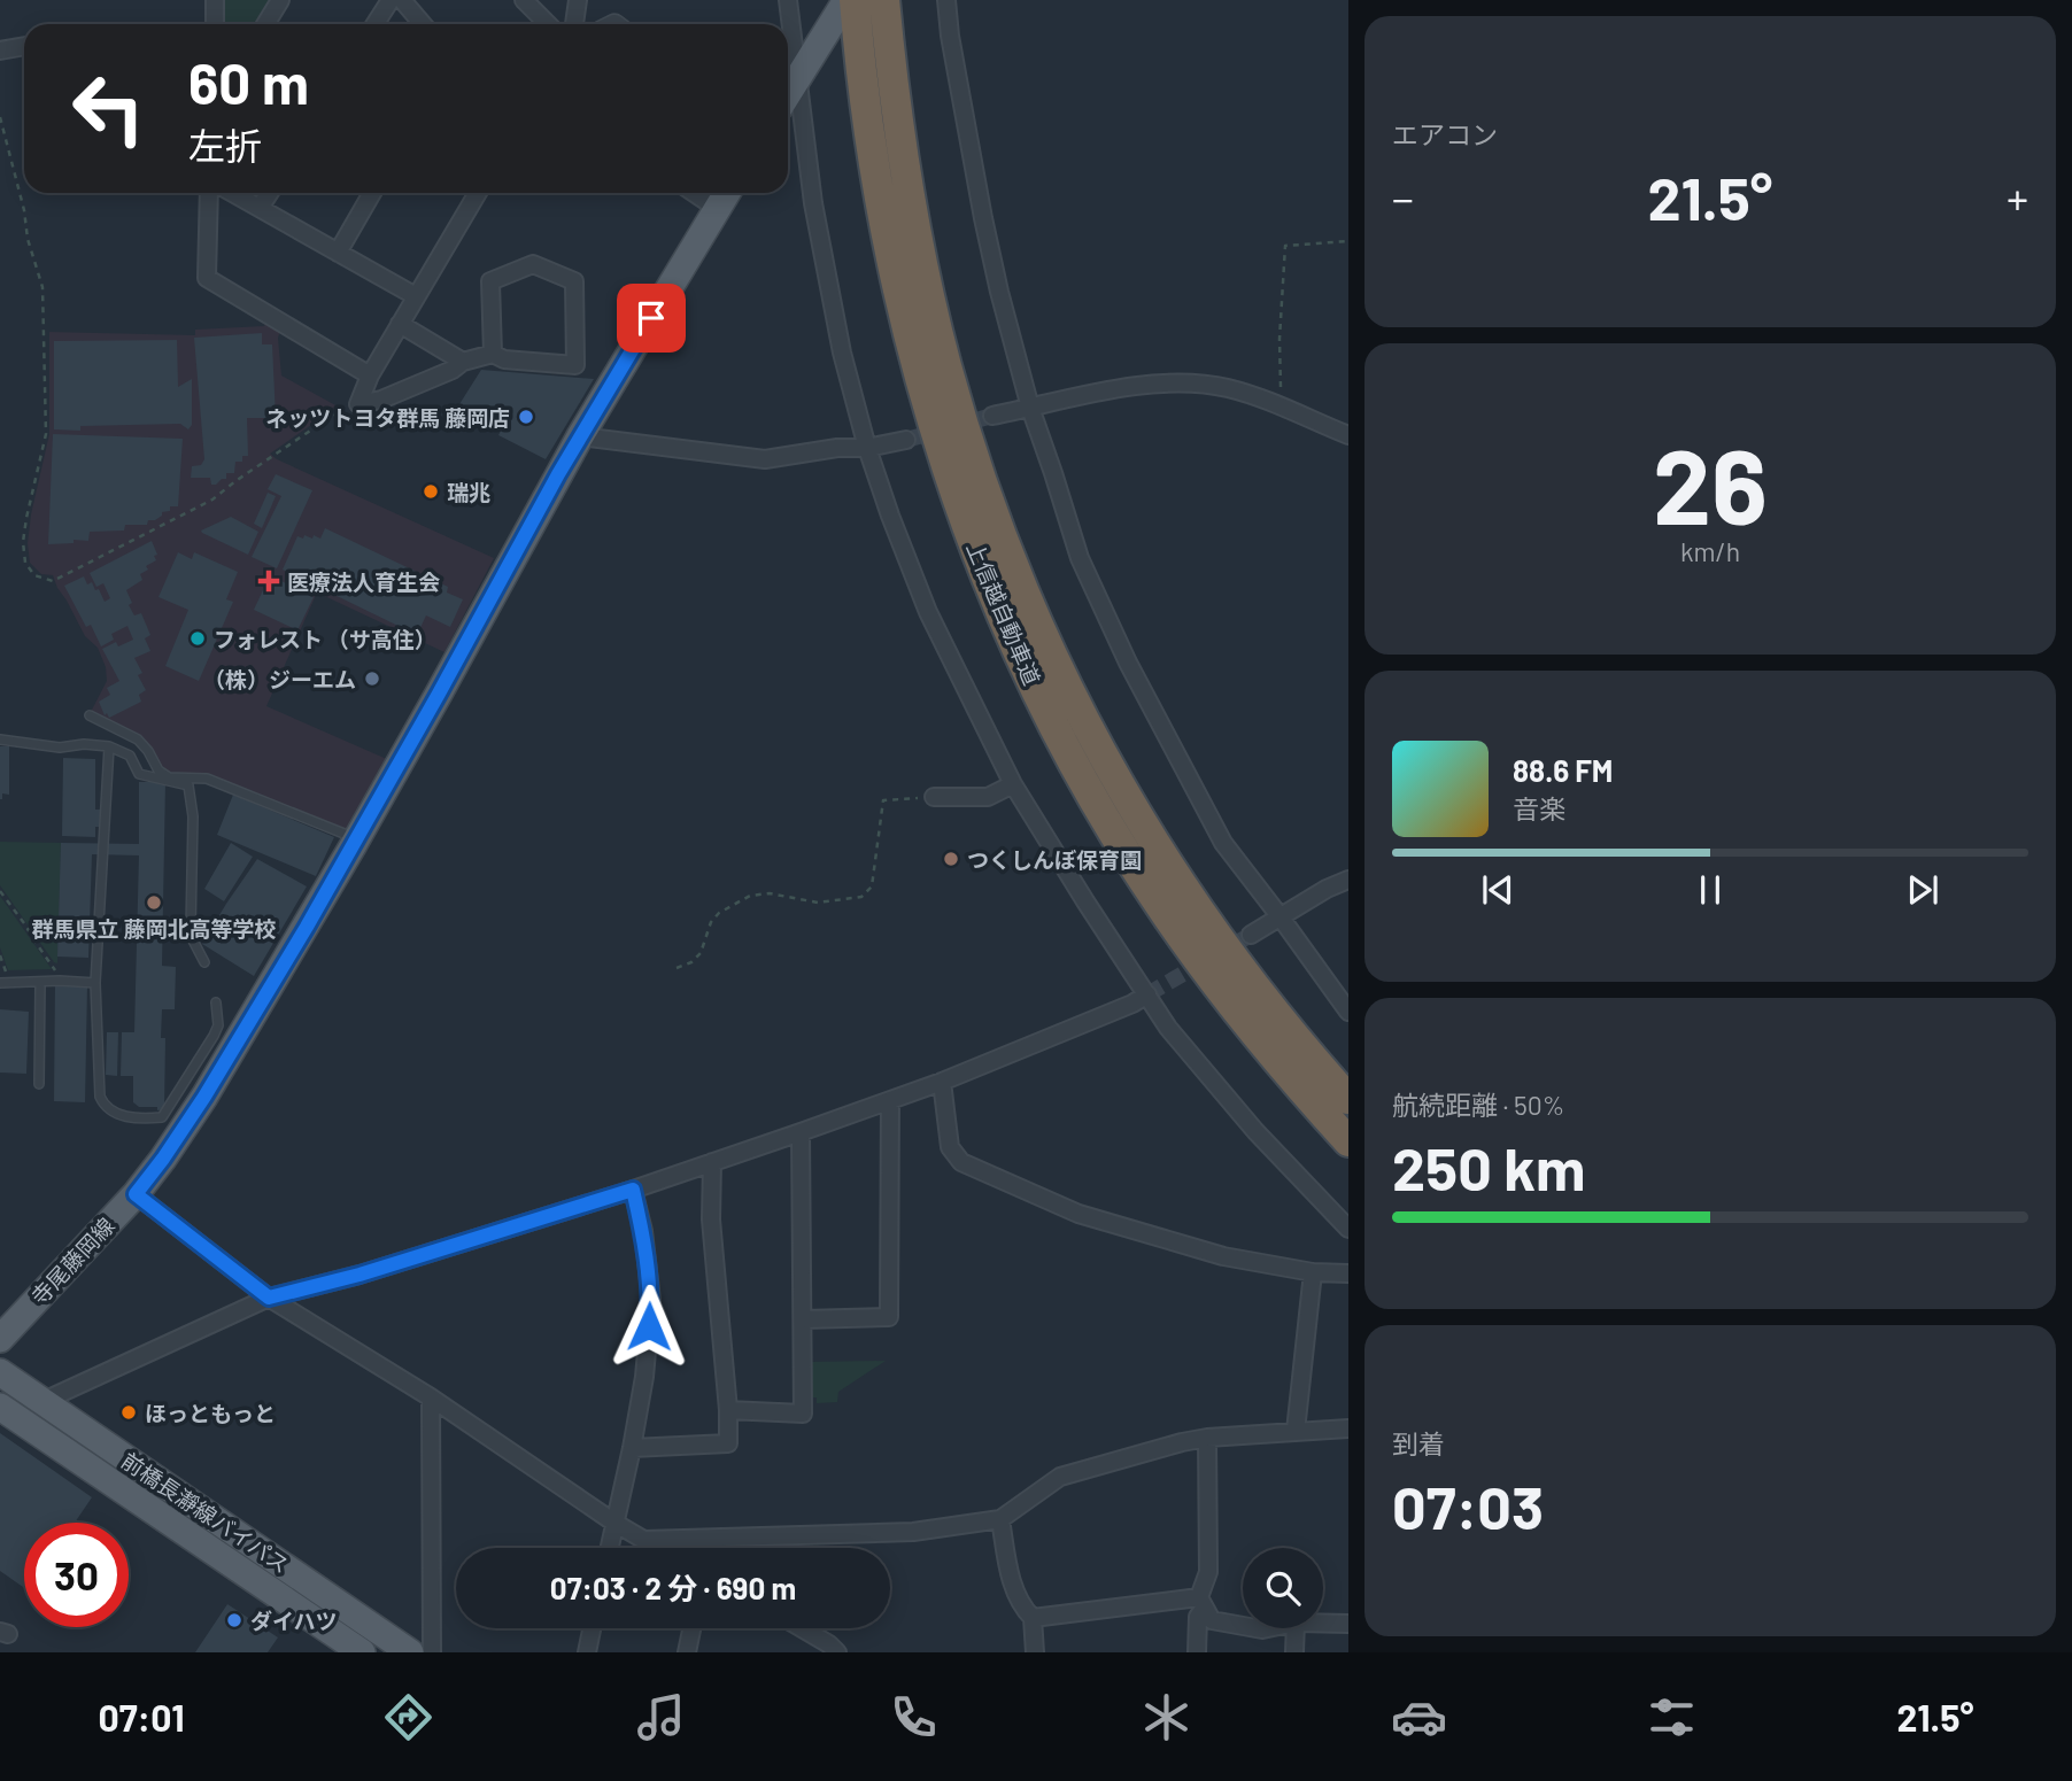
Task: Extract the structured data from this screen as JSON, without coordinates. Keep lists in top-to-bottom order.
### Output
{
  "streets": {
    "highway": ["上信越自動車道"],
    "main road": ["寺尾藤岡線", "前橋長瀞線バイパス"]
  },
  "places": {
    "other": [
      "ネッツトヨタ群馬 藤岡店",
      "瑞兆",
      "フォレスト （サ高住）",
      "（株）ジーエム",
      "つくしんぼ保育園",
      "群馬県立 藤岡北高等学校",
      "ほっともっと",
      "ダイハツ"
    ],
    "health": ["医療法人育生会"]
  },
  "page": {
    "tile": [
      "エアコン",
      ["26", "km/h"],
      ["航続距離 · 50%", "250 km"],
      ["到着", "07:03"]
    ],
    "turn": ["60 m", "左折"],
    "heat": ["−", "21.5°", "+"],
    "song": ["88.6 FM", "音楽"],
    "limit": "30",
    "trip": "07:03 · 2 分 · 690 m",
    "tabs": ["07:01", "21.5°"]
  }
}
